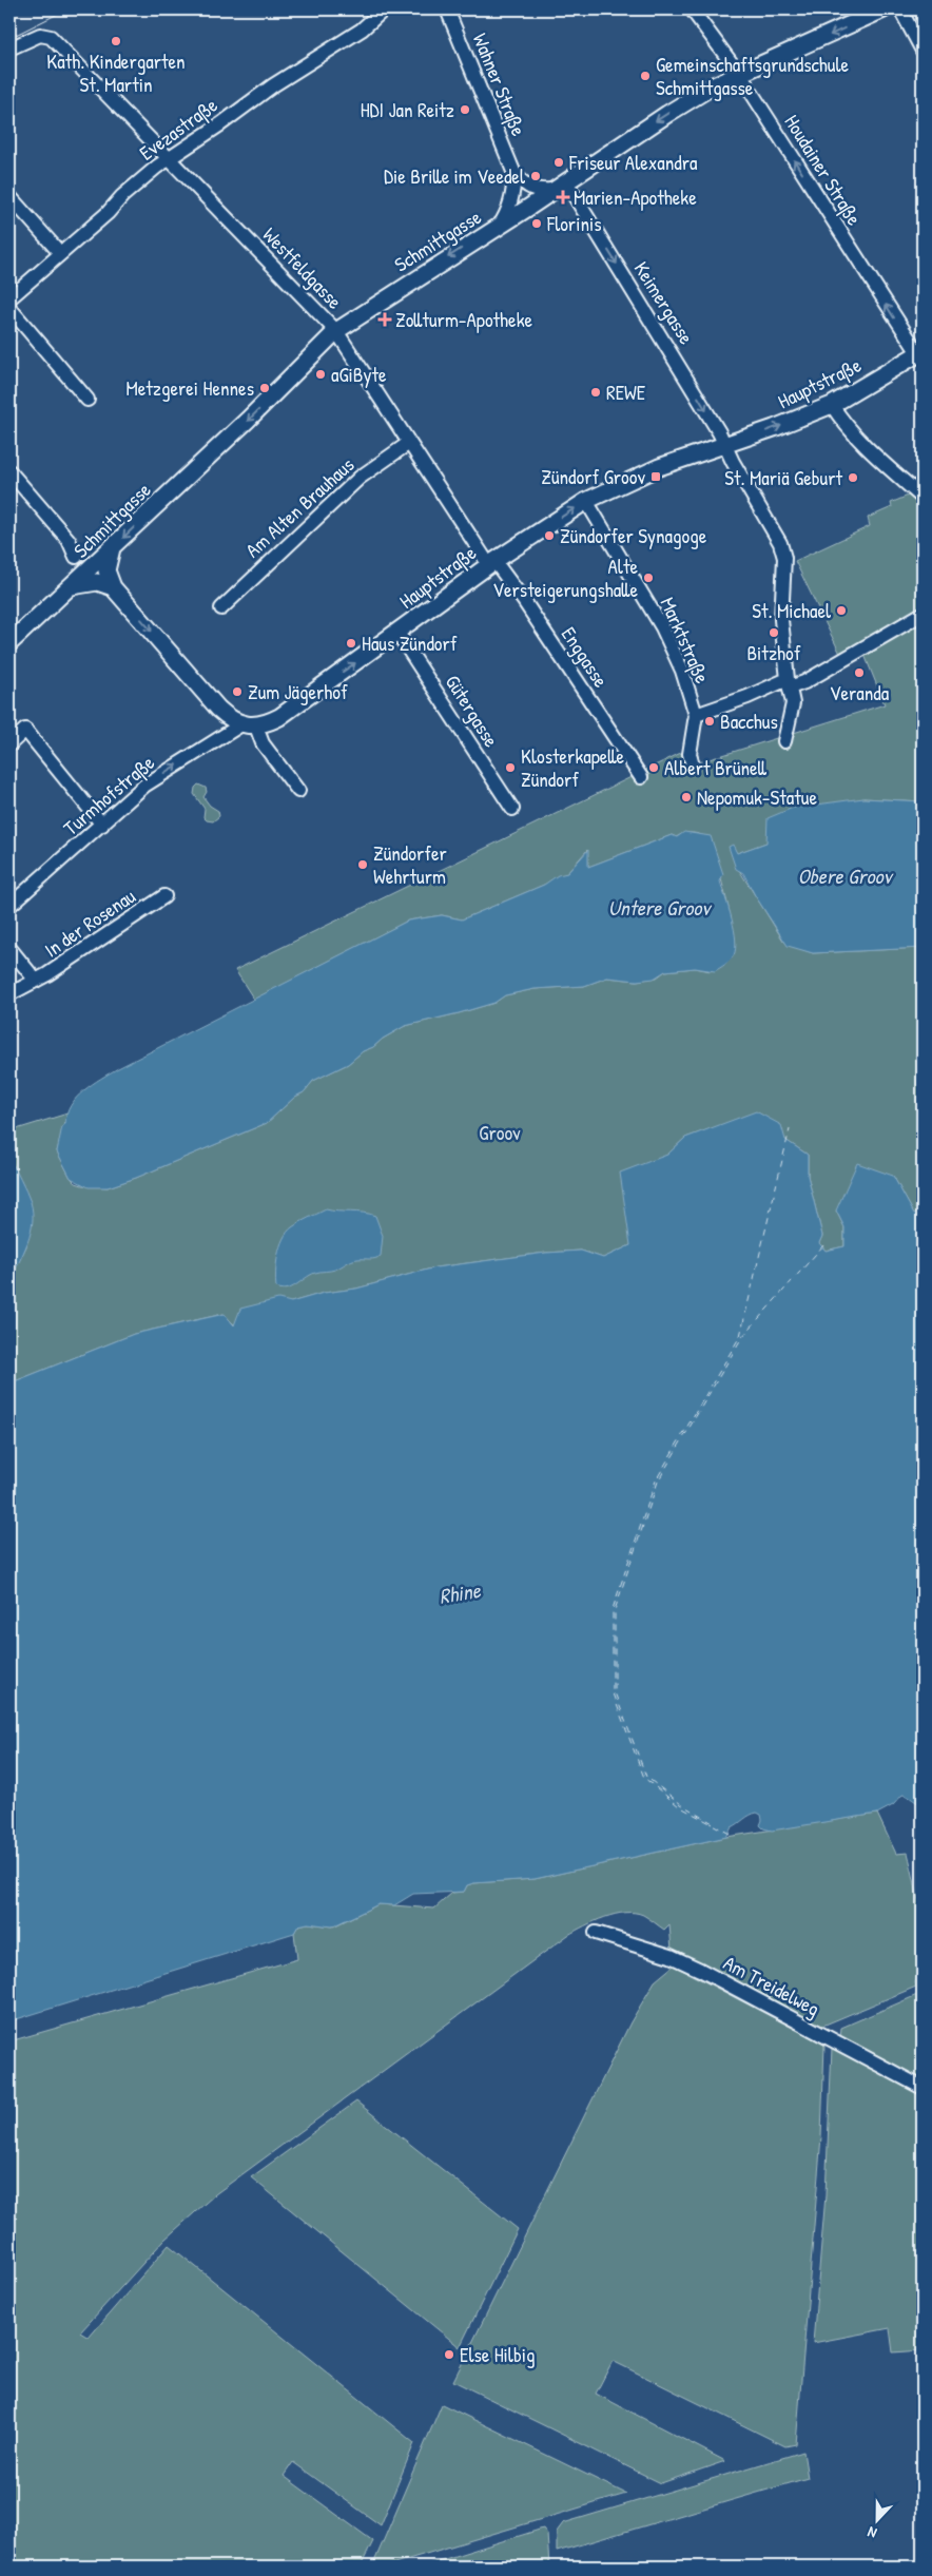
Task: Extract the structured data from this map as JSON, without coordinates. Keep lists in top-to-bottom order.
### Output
{
  "streets": {
    "main road": ["Schmittgasse", "Hauptstraße"],
    "street": [
      "Wahner Straße",
      "Evezastraße",
      "Houdainer Straße",
      "Westfeldgasse",
      "Keimergasse",
      "Am Alten Brauhaus",
      "Marktstraße",
      "Enggasse",
      "Gütergasse",
      "Turmhofstraße",
      "In der Rosenau",
      "Am Treidelweg"
    ]
  },
  "crossings": [
    ["Wahner Straße", "Schmittgasse"],
    ["Evezastraße", "Westfeldgasse"],
    ["Houdainer Straße", "Schmittgasse"],
    ["Houdainer Straße", "Hauptstraße"],
    ["Schmittgasse", "Westfeldgasse"],
    ["Schmittgasse", "Keimergasse"],
    ["Westfeldgasse", "Hauptstraße"],
    ["Westfeldgasse", "Am Alten Brauhaus"],
    ["Westfeldgasse", "Enggasse"],
    ["Keimergasse", "Hauptstraße"],
    ["Hauptstraße", "Marktstraße"],
    ["Hauptstraße", "Enggasse"],
    ["Hauptstraße", "Gütergasse"],
    ["Hauptstraße", "Turmhofstraße"]
  ],
  "one_way": [
    "Houdainer Straße",
    "Schmittgasse",
    "Keimergasse",
    "Hauptstraße",
    "Turmhofstraße"
  ],
  "water": ["Obere Groov", "Untere Groov", "Rhine"],
  "parks": ["Groov"],
  "places": {
    "other": [
      "Kath. Kindergarten St. Martin",
      "Gemeinschaftsgrundschule Schmittgasse",
      "HDI Jan Reitz",
      "Friseur Alexandra",
      "Die Brille im Veedel",
      "Florinis",
      "aGiByte",
      "Metzgerei Hennes",
      "REWE",
      "St. Mariä Geburt",
      "Zündorfer Synagoge",
      "Alte Versteigerungshalle",
      "St. Michael",
      "Bitzhof",
      "Haus Zündorf",
      "Veranda",
      "Zum Jägerhof",
      "Bacchus",
      "Klosterkapelle Zündorf",
      "Albert Brünell",
      "Nepomuk-Statue",
      "Zündorfer Wehrturm",
      "Else Hilbig"
    ],
    "health": ["Marien-Apotheke", "Zollturm-Apotheke"],
    "transit": ["Zündorf Groov"]
  },
  "north": "bottom"
}
